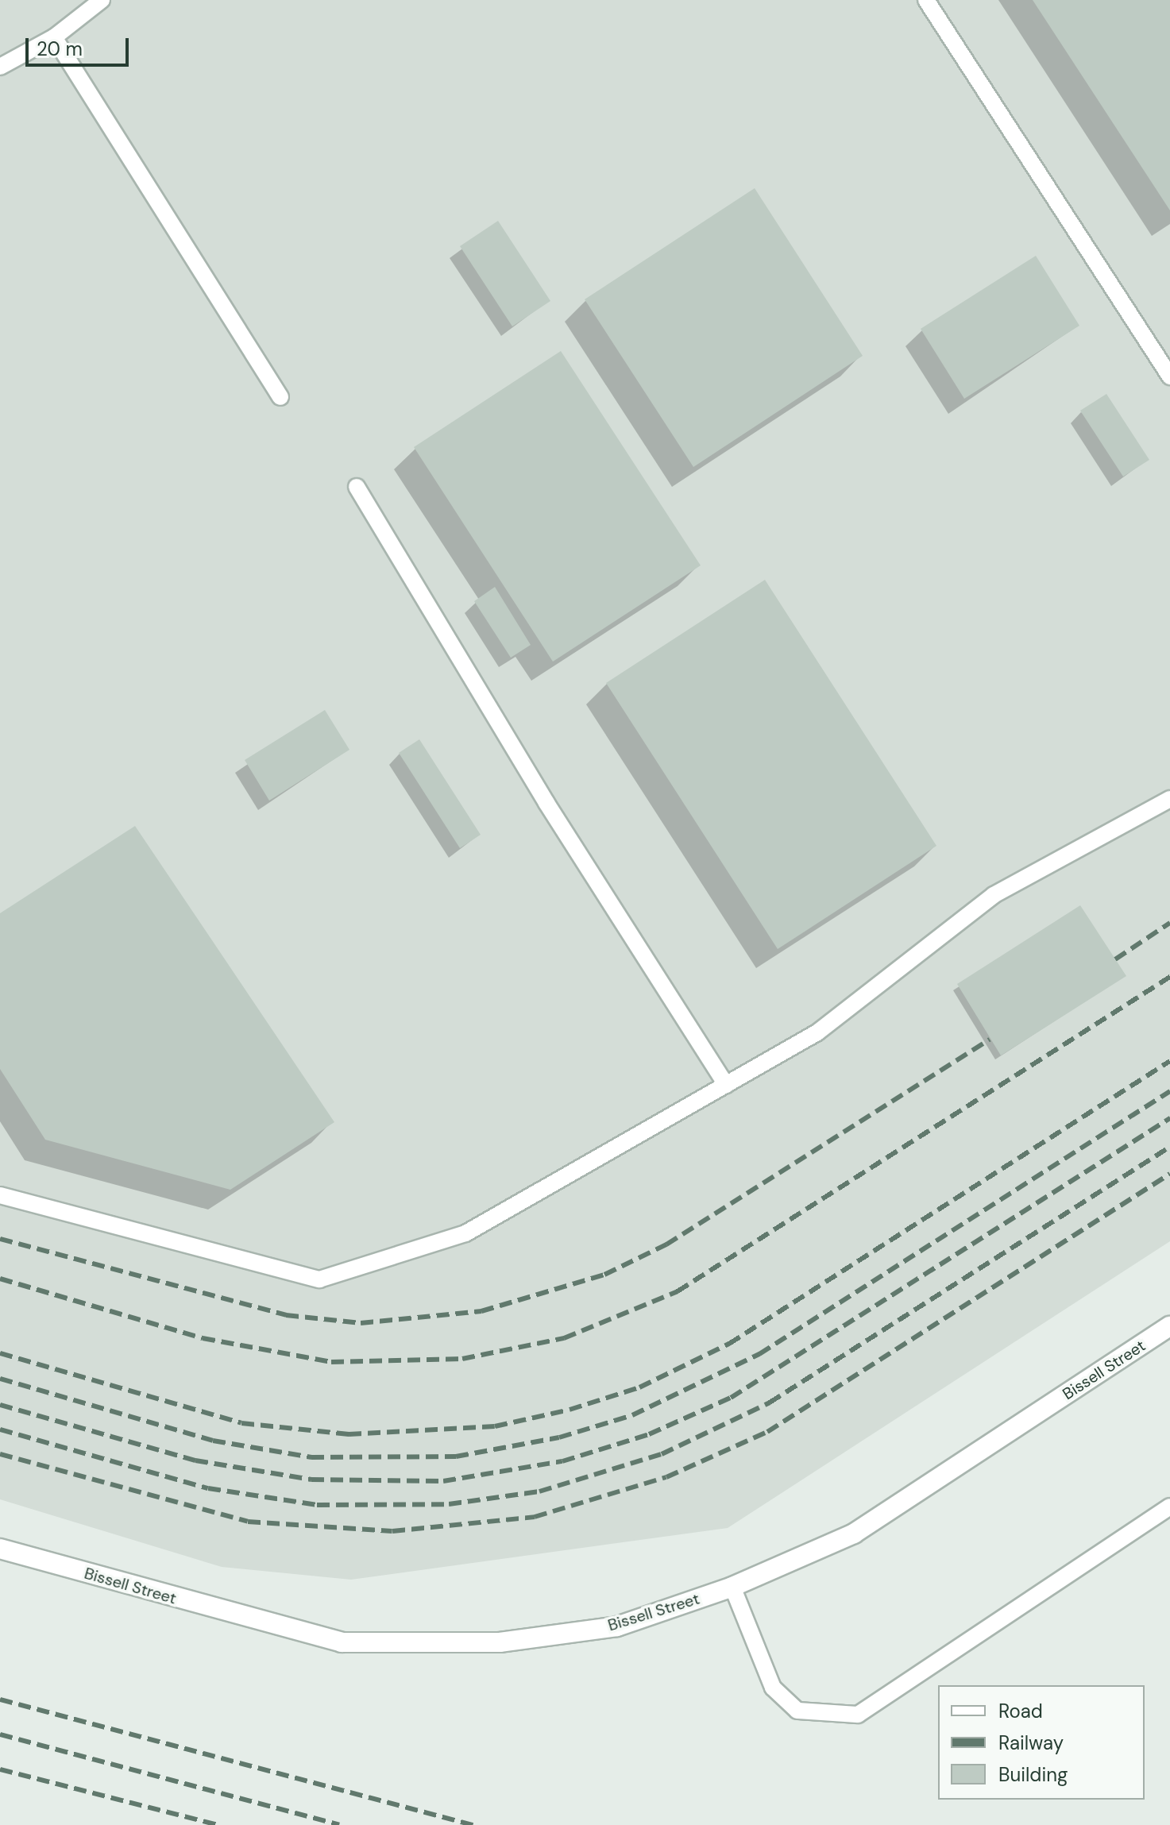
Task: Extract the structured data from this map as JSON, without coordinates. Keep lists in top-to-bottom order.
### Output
{
  "streets": {
    "street": ["Bissell Street"]
  },
  "legend": ["Road", "Railway", "Building"],
  "scale_bar": "20 m"
}
